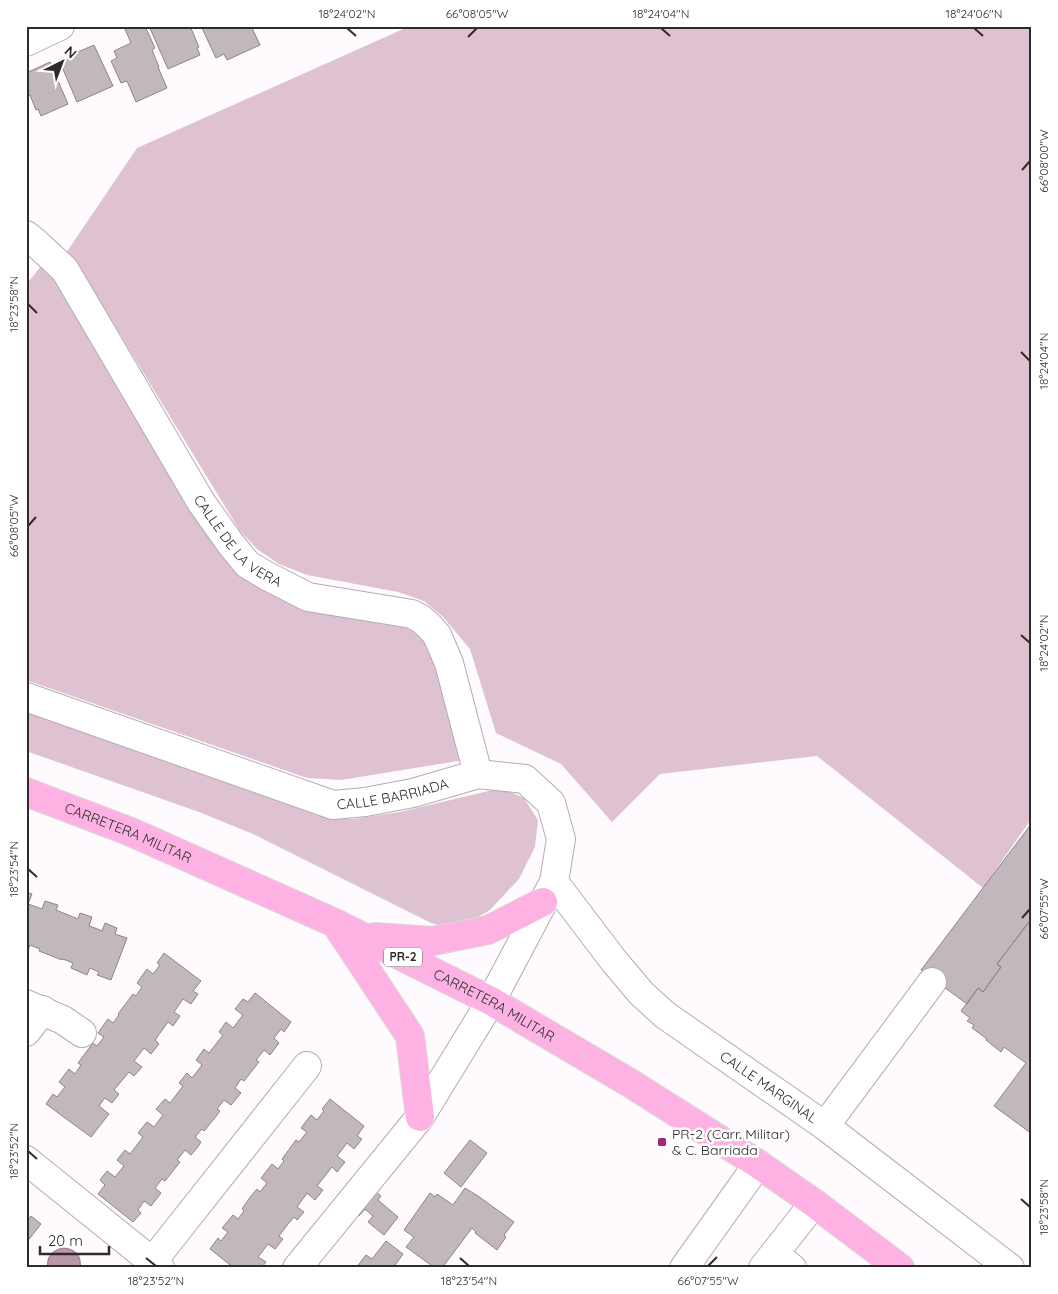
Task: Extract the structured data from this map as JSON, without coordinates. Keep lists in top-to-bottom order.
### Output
{
  "streets": {
    "main road": ["CARRETERA MILITAR", "PR-2"],
    "street": ["CALLE DE LA VERA", "CALLE BARRIADA", "CALLE MARGINAL"]
  },
  "crossings": [
    ["CALLE DE LA VERA", "CALLE BARRIADA"],
    ["CALLE BARRIADA", "CARRETERA MILITAR"],
    ["CALLE BARRIADA", "CALLE MARGINAL"]
  ],
  "places": {
    "transit": ["PR-2 (Carr. Militar) & C. Barriada"]
  },
  "scale_bar": "20 m",
  "north": "top right",
  "coordinates": [
    "18°24'02\"N",
    "66°08'05\"W",
    "18°24'04\"N",
    "18°24'06\"N",
    "66°08'00\"W",
    "18°23'58\"N",
    "18°23'54\"N",
    "66°07'55\"W",
    "18°23'52\"N"
  ]
}
